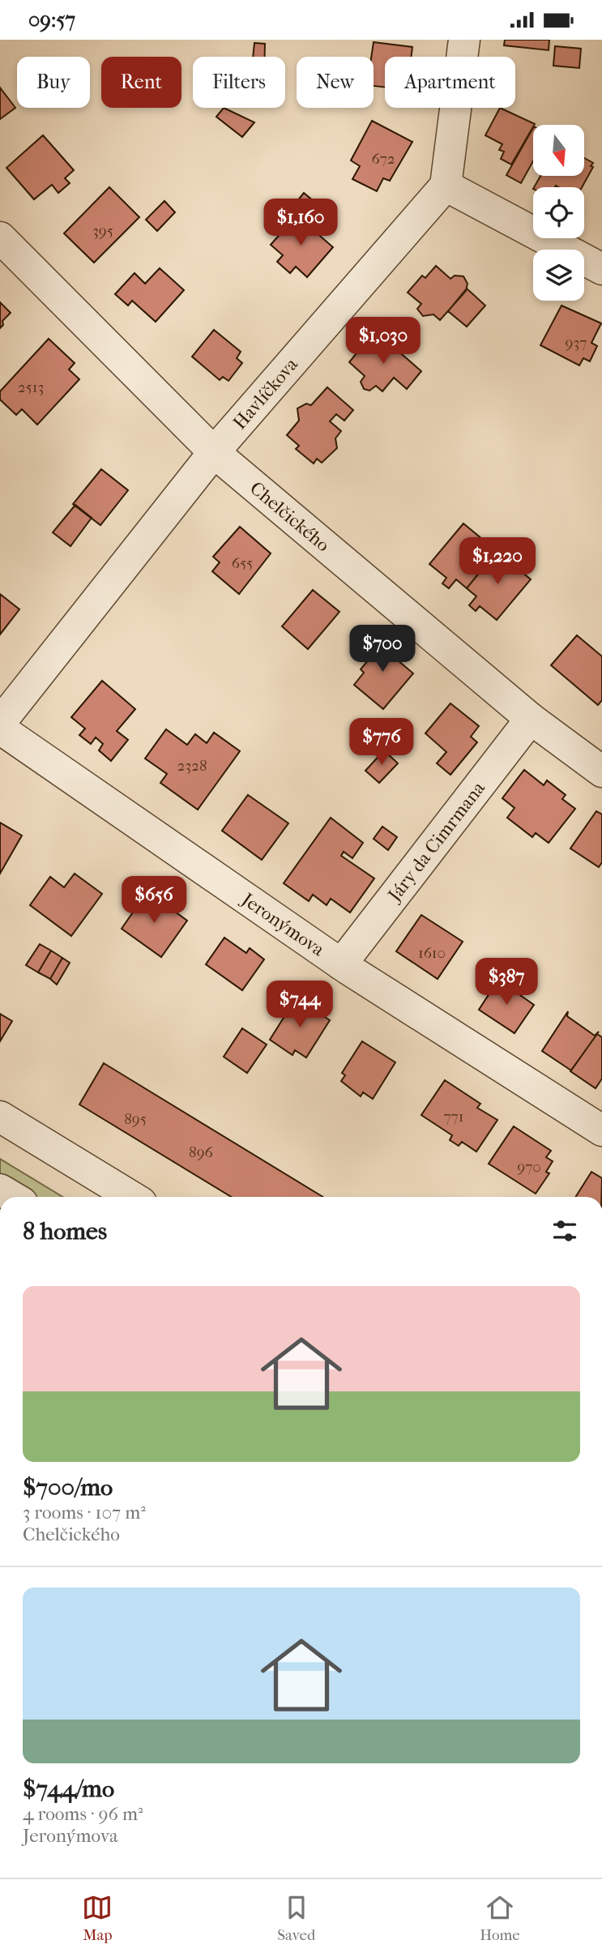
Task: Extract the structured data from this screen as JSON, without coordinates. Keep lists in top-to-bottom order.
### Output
{
  "streets": {
    "street": [
      "Havlíčkova",
      "Chelčického",
      "Járy da Cimrmana",
      "Jeronýmova"
    ]
  },
  "crossings": [
    ["Havlíčkova", "Chelčického"],
    ["Chelčického", "Járy da Cimrmana"],
    ["Járy da Cimrmana", "Jeronýmova"]
  ],
  "house_numbers": [
    "672",
    "395",
    "937",
    "2513",
    "655",
    "2328",
    "1610",
    "771",
    "895",
    "896",
    "970"
  ],
  "north": "bottom",
  "page": {
    "status": "09:57",
    "chip": [
      "Buy",
      "Rent",
      "Filters",
      "New",
      "Apartment"
    ],
    "price": [
      "$1,160",
      "$1,030",
      "$1,220",
      "$700",
      "$776",
      "$656",
      "$387",
      "$744"
    ],
    "heading": "8 homes",
    "list": [
      {
        "name": "$700/mo",
        "note": "3 rooms · 107 m² · Chelčického"
      },
      {
        "name": "$744/mo",
        "note": "4 rooms · 96 m² · Jeronýmova"
      }
    ],
    "tabs": ["Map", "Saved", "Home"]
  }
}
